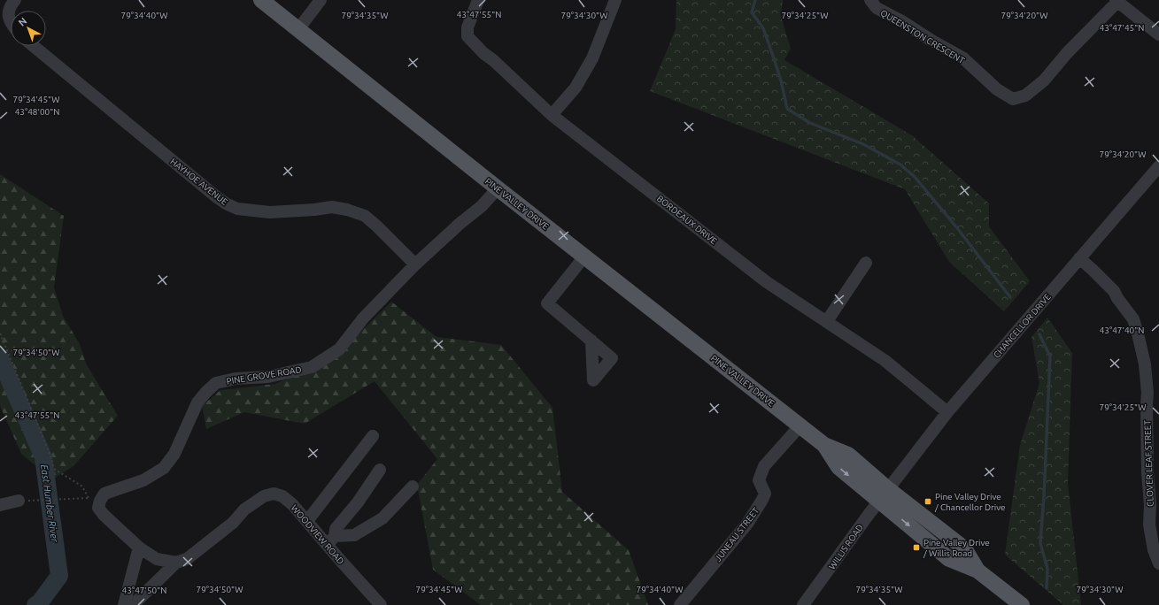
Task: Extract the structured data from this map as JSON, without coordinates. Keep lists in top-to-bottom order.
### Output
{
  "streets": {
    "main road": ["PINE VALLEY DRIVE"],
    "street": [
      "QUEENSTON CRESCENT",
      "HAYHOE AVENUE",
      "BORDEAUX DRIVE",
      "CHANCELLOR DRIVE",
      "PINE GROVE ROAD",
      "CLOVER LEAF STREET",
      "WOODVIEW ROAD",
      "JUNEAU STREET",
      "WILLIS ROAD"
    ]
  },
  "crossings": [
    ["HAYHOE AVENUE", "PINE GROVE ROAD"],
    ["PINE VALLEY DRIVE", "CHANCELLOR DRIVE"],
    ["PINE VALLEY DRIVE", "PINE GROVE ROAD"],
    ["PINE VALLEY DRIVE", "JUNEAU STREET"],
    ["PINE VALLEY DRIVE", "WILLIS ROAD"],
    ["BORDEAUX DRIVE", "CHANCELLOR DRIVE"],
    ["CHANCELLOR DRIVE", "CLOVER LEAF STREET"],
    ["CHANCELLOR DRIVE", "WILLIS ROAD"]
  ],
  "water": ["East Humber River"],
  "places": {
    "transit": ["Pine Valley Drive / Chancellor Drive", "Pine Valley Drive / Willis Road"]
  },
  "north": "top left",
  "coordinates": [
    "43°47'55\"N",
    "79°34'20\"W",
    "79°34'40\"W",
    "79°34'35\"W",
    "79°34'30\"W",
    "79°34'25\"W",
    "43°47'45\"N",
    "79°34'45\"W",
    "43°48'00\"N",
    "43°47'40\"N",
    "79°34'50\"W",
    "43°47'50\"N"
  ]
}
